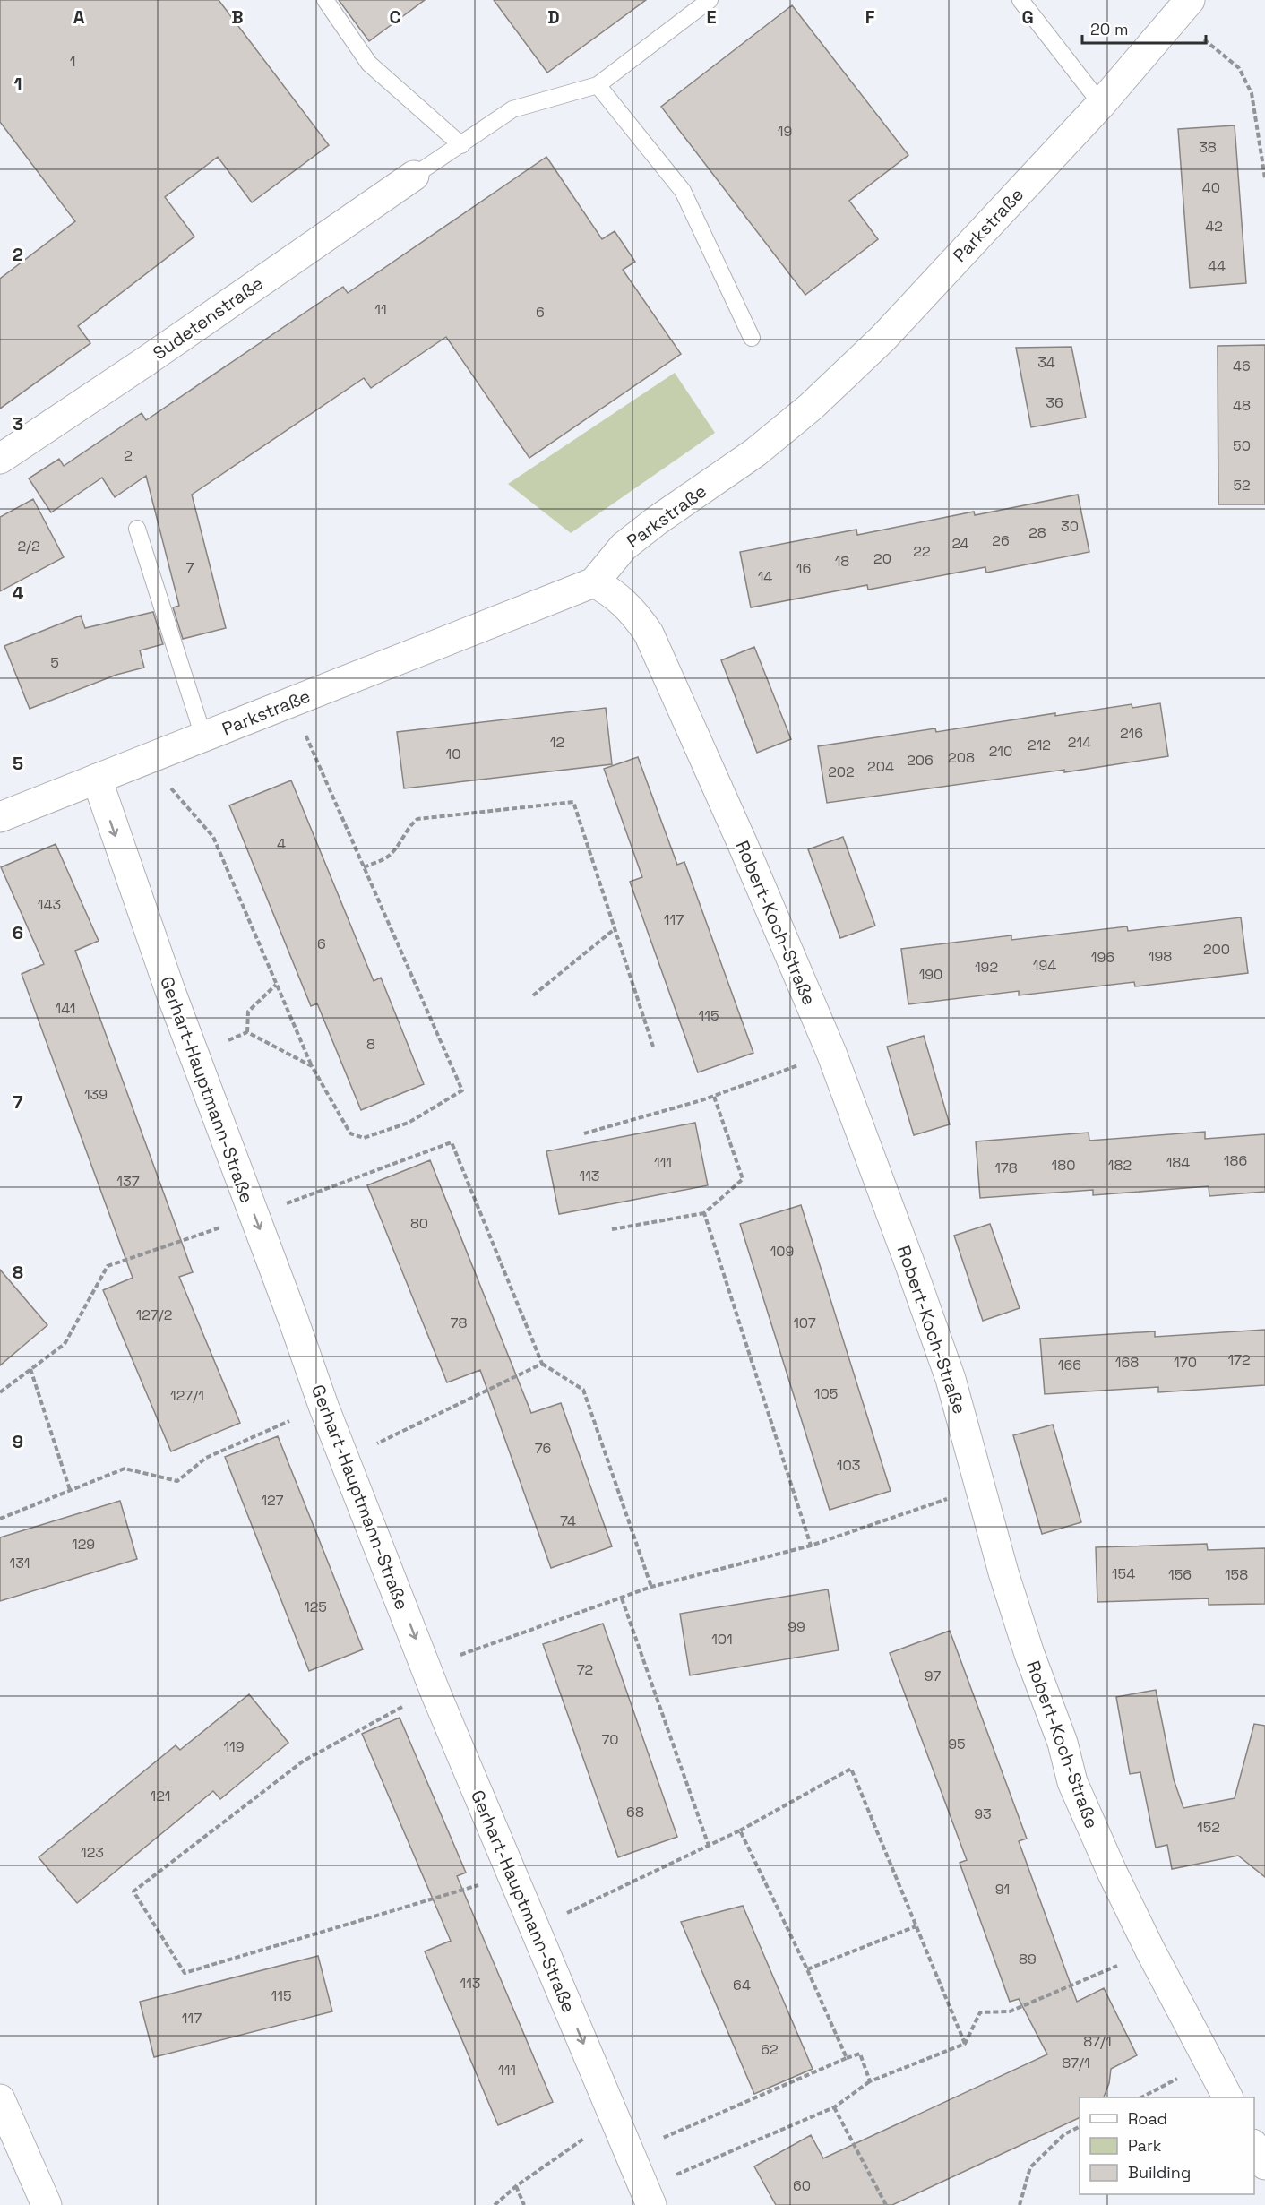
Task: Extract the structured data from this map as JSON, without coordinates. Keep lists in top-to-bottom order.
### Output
{
  "streets": {
    "street": [
      "Parkstraße",
      "Sudetenstraße",
      "Robert-Koch-Straße",
      "Gerhart-Hauptmann-Straße"
    ]
  },
  "crossings": [
    ["Parkstraße", "Robert-Koch-Straße"],
    ["Parkstraße", "Gerhart-Hauptmann-Straße"]
  ],
  "one_way": ["Gerhart-Hauptmann-Straße"],
  "house_numbers": [
    "1",
    "19",
    "38",
    "40",
    "42",
    "44",
    "11",
    "6",
    "34",
    "46",
    "36",
    "48",
    "50",
    "2",
    "52",
    "30",
    "28",
    "26",
    "24",
    "2/2",
    "22",
    "20",
    "18",
    "7",
    "16",
    "14",
    "5",
    "216",
    "12",
    "214",
    "212",
    "210",
    "10",
    "208",
    "206",
    "204",
    "202",
    "4",
    "143",
    "117",
    "6",
    "200",
    "198",
    "196",
    "194",
    "192",
    "190",
    "141",
    "115",
    "8",
    "139",
    "186",
    "111",
    "184",
    "180",
    "182",
    "178",
    "113",
    "137",
    "80",
    "109",
    "127/2",
    "78",
    "107",
    "172",
    "168",
    "170",
    "166",
    "105",
    "127/1",
    "76",
    "103",
    "127",
    "74",
    "129",
    "131",
    "154",
    "156",
    "158",
    "125",
    "99",
    "101",
    "72",
    "97",
    "70",
    "95",
    "119",
    "121",
    "68",
    "93",
    "152",
    "123",
    "91",
    "89",
    "113",
    "64",
    "115",
    "117",
    "87/1",
    "62",
    "87/1",
    "111",
    "60"
  ],
  "legend": ["Road", "Park", "Building"],
  "scale_bar": "20 m",
  "grid": {
    "columns": [
      "A",
      "B",
      "C",
      "D",
      "E",
      "F",
      "G"
    ],
    "rows": [
      "1",
      "2",
      "3",
      "4",
      "5",
      "6",
      "7",
      "8",
      "9"
    ]
  }
}
